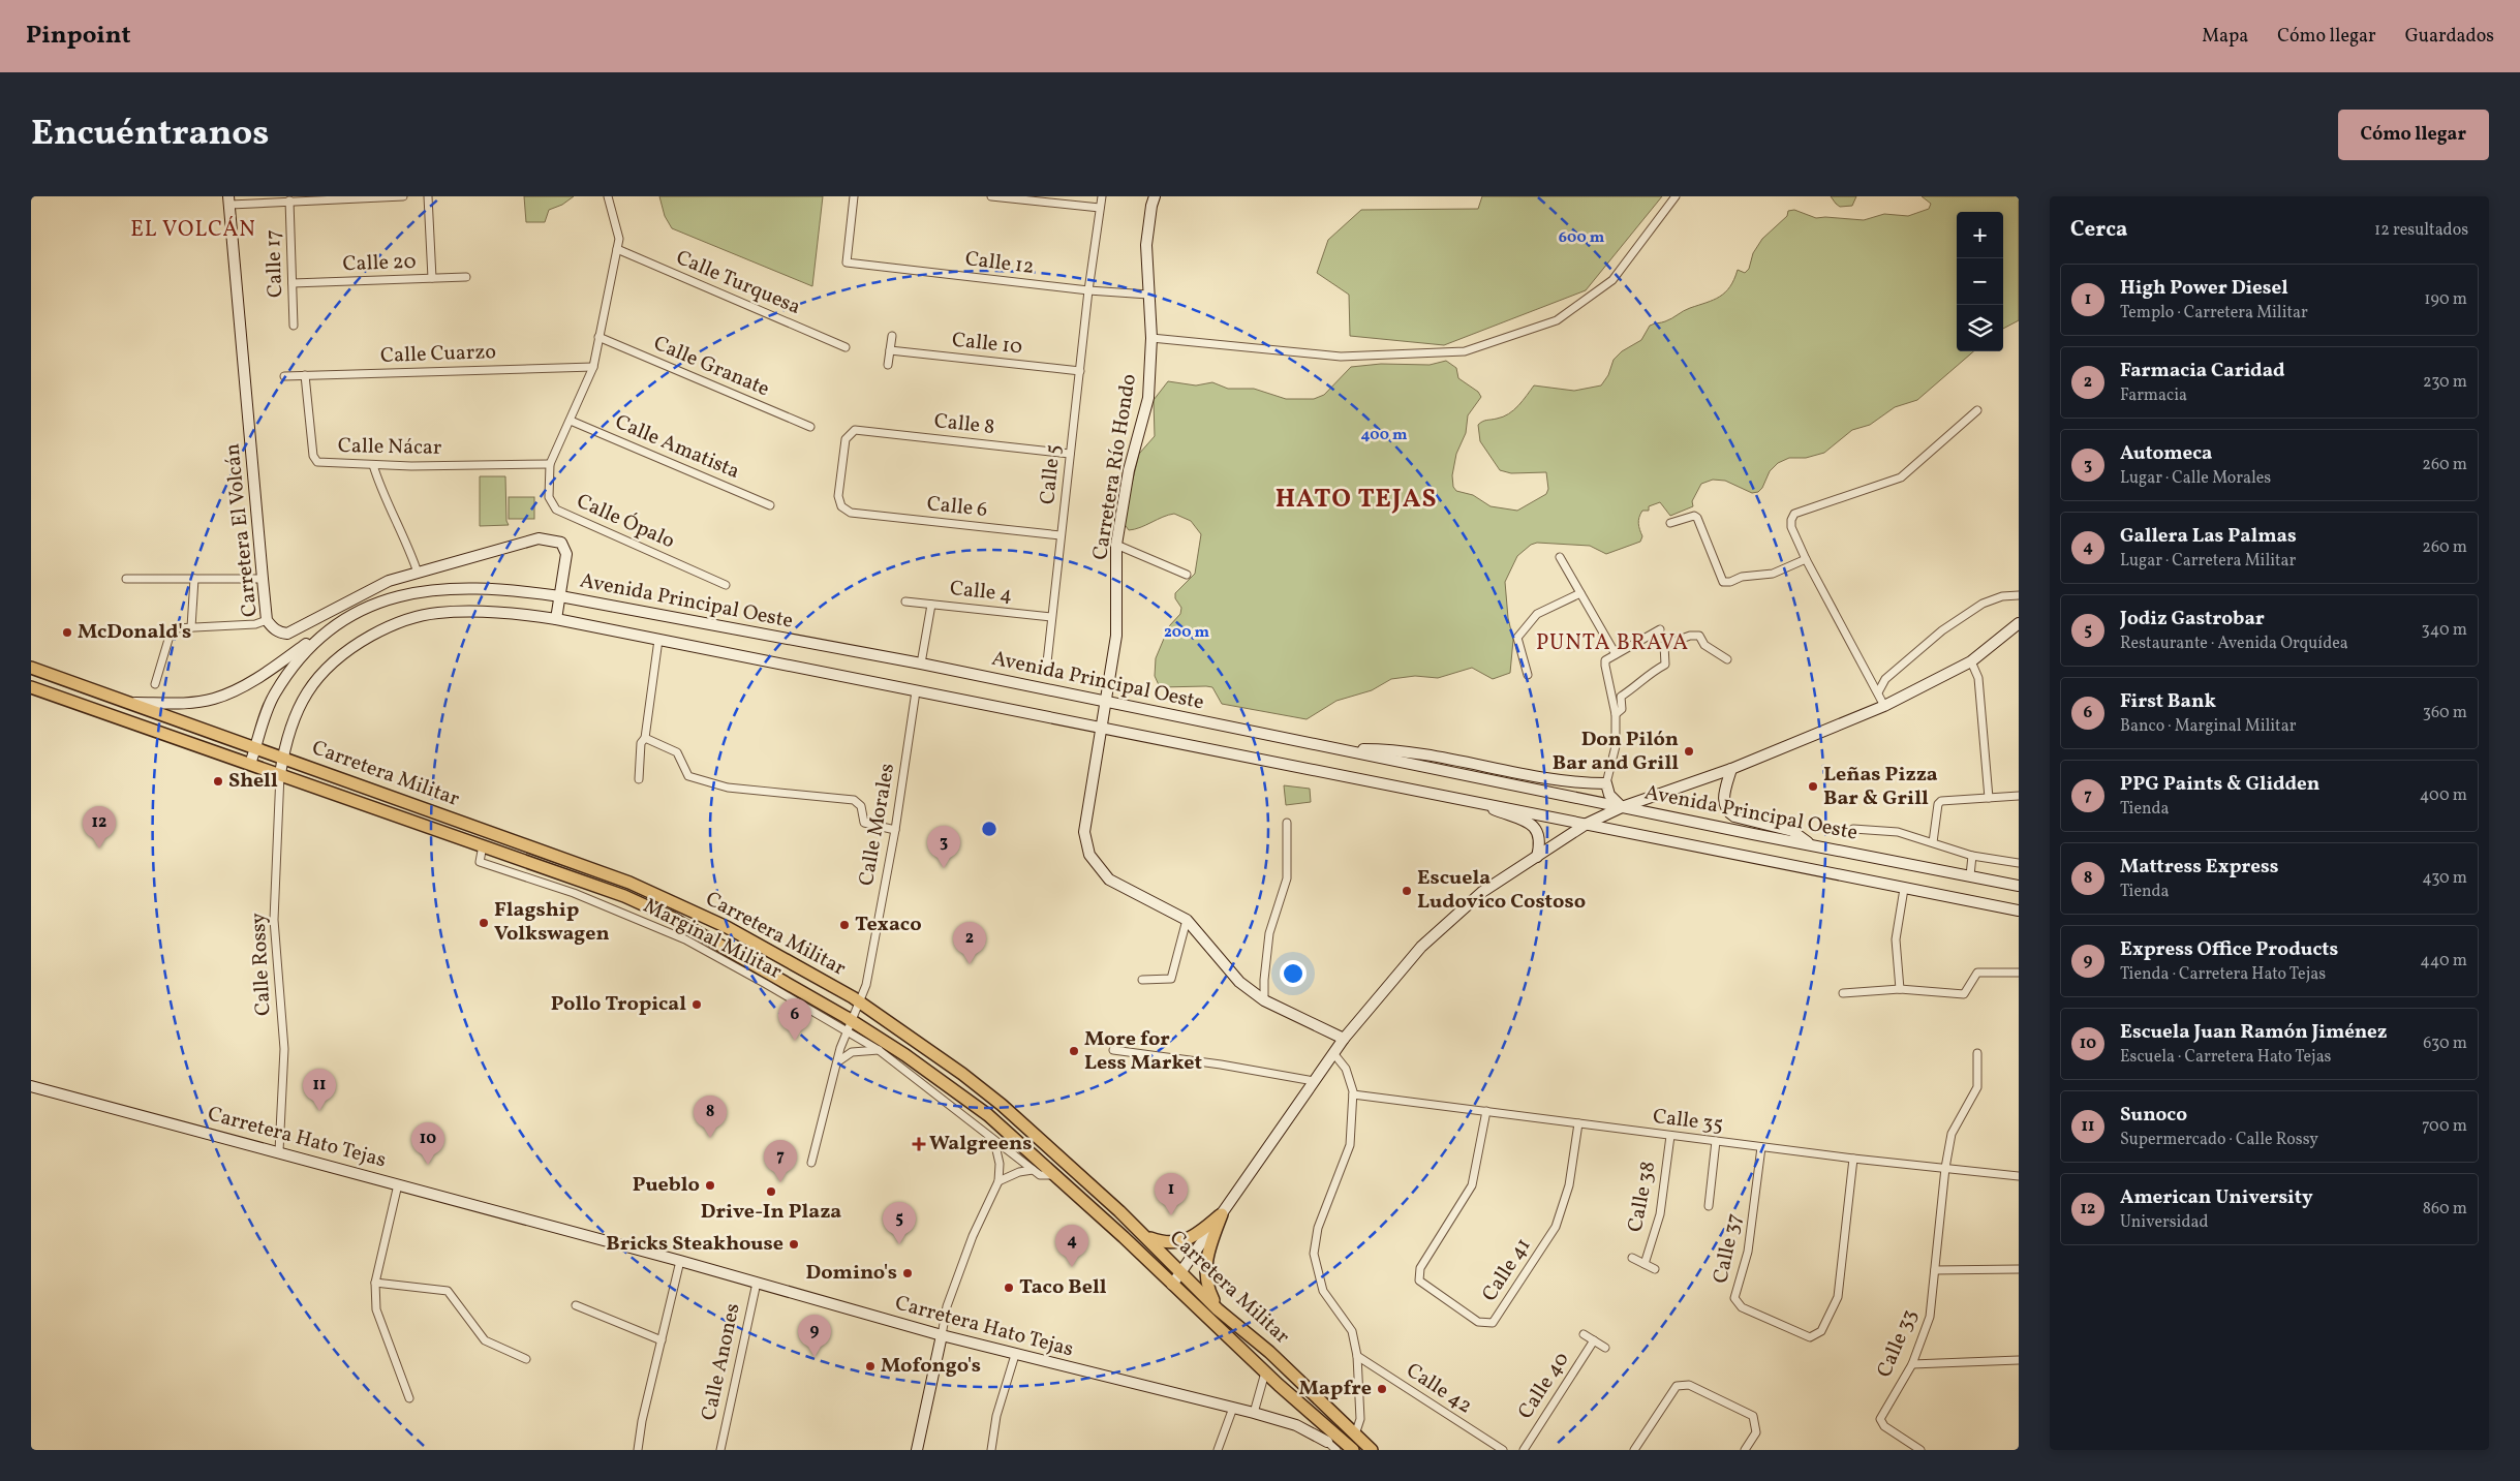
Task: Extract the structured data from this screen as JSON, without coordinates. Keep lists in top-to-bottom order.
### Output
{
  "streets": {
    "main road": [
      "Carretera Río Hondo",
      "Carretera El Volcán",
      "Avenida Principal Oeste",
      "Carretera Militar",
      "Carretera Hato Tejas"
    ],
    "street": [
      "Calle 17",
      "Calle 20",
      "Calle 12",
      "Calle Turquesa",
      "Calle 10",
      "Calle Cuarzo",
      "Calle Granate",
      "Calle 8",
      "Calle Nácar",
      "Calle Amatista",
      "Calle 5",
      "Calle 6",
      "Calle Ópalo",
      "Calle 4",
      "Calle Morales",
      "Marginal Militar",
      "Calle Rossy",
      "Calle 35",
      "Calle 38",
      "Calle 37",
      "Calle 41",
      "Calle 33",
      "Calle Anones",
      "Calle 40",
      "Calle 42"
    ]
  },
  "crossings": [
    ["Calle 17", "Calle 20"],
    ["Calle 12", "Carretera Río Hondo"],
    ["Calle 12", "Calle 5"],
    ["Calle 10", "Calle 5"],
    ["Calle Cuarzo", "Calle Nácar"],
    ["Calle 8", "Calle 5"],
    ["Calle 8", "Calle 6"],
    ["Calle Nácar", "Calle Ópalo"],
    ["Carretera Río Hondo", "Avenida Principal Oeste"],
    ["Calle 5", "Calle 6"],
    ["Calle 5", "Calle 4"],
    ["Carretera El Volcán", "Avenida Principal Oeste"],
    ["Avenida Principal Oeste", "Carretera Militar"],
    ["Avenida Principal Oeste", "Calle Morales"],
    ["Avenida Principal Oeste", "Calle Rossy"],
    ["Carretera Militar", "Calle Morales"],
    ["Carretera Militar", "Marginal Militar"],
    ["Carretera Militar", "Calle Rossy"],
    ["Calle Morales", "Marginal Militar"],
    ["Calle Rossy", "Carretera Hato Tejas"],
    ["Calle 35", "Calle 38"],
    ["Calle 35", "Calle 37"],
    ["Calle 35", "Calle 41"],
    ["Calle 35", "Calle 33"],
    ["Carretera Hato Tejas", "Calle Anones"]
  ],
  "districts": ["EL VOLCÁN", "HATO TEJAS", "PUNTA BRAVA"],
  "places": {
    "other": [
      "McDonald's",
      "Don Pilón Bar and Grill",
      "Shell",
      "Leñas Pizza Bar & Grill",
      "Escuela Ludovico Costoso",
      "Flagship Volkswagen",
      "Texaco",
      "Pollo Tropical",
      "More for Less Market",
      "Pueblo",
      "Drive-In Plaza",
      "Bricks Steakhouse",
      "Domino's",
      "Taco Bell",
      "Mofongo's",
      "Mapfre"
    ],
    "health": ["Walgreens"]
  },
  "page": {
    "header": "Pinpoint",
    "nav": ["Mapa", "Cómo llegar", "Guardados"],
    "title": "Encuéntranos",
    "buttons": "Cómo llegar",
    "heading": ["Cerca", "12 resultados"],
    "map_buttons": ["+", "−"],
    "list": [
      {
        "mark": "1",
        "name": "High Power Diesel",
        "note": "Templo · Carretera Militar",
        "value": "190 m"
      },
      {
        "mark": "2",
        "name": "Farmacia Caridad",
        "note": "Farmacia",
        "value": "230 m"
      },
      {
        "mark": "3",
        "name": "Automeca",
        "note": "Lugar · Calle Morales",
        "value": "260 m"
      },
      {
        "mark": "4",
        "name": "Gallera Las Palmas",
        "note": "Lugar · Carretera Militar",
        "value": "260 m"
      },
      {
        "mark": "5",
        "name": "Jodiz Gastrobar",
        "note": "Restaurante · Avenida Orquídea",
        "value": "340 m"
      },
      {
        "mark": "6",
        "name": "First Bank",
        "note": "Banco · Marginal Militar",
        "value": "360 m"
      },
      {
        "mark": "7",
        "name": "PPG Paints & Glidden",
        "note": "Tienda",
        "value": "400 m"
      },
      {
        "mark": "8",
        "name": "Mattress Express",
        "note": "Tienda",
        "value": "430 m"
      },
      {
        "mark": "9",
        "name": "Express Office Products",
        "note": "Tienda · Carretera Hato Tejas",
        "value": "440 m"
      },
      {
        "mark": "10",
        "name": "Escuela Juan Ramón Jiménez",
        "note": "Escuela · Carretera Hato Tejas",
        "value": "630 m"
      },
      {
        "mark": "11",
        "name": "Sunoco",
        "note": "Supermercado · Calle Rossy",
        "value": "700 m"
      },
      {
        "mark": "12",
        "name": "American University",
        "note": "Universidad",
        "value": "860 m"
      }
    ],
    "pins": [
      "12",
      "3",
      "2",
      "6",
      "11",
      "8",
      "10",
      "7",
      "1",
      "5",
      "4",
      "9"
    ]
  },
  "rings": ["600 m", "400 m", "200 m"]
}
